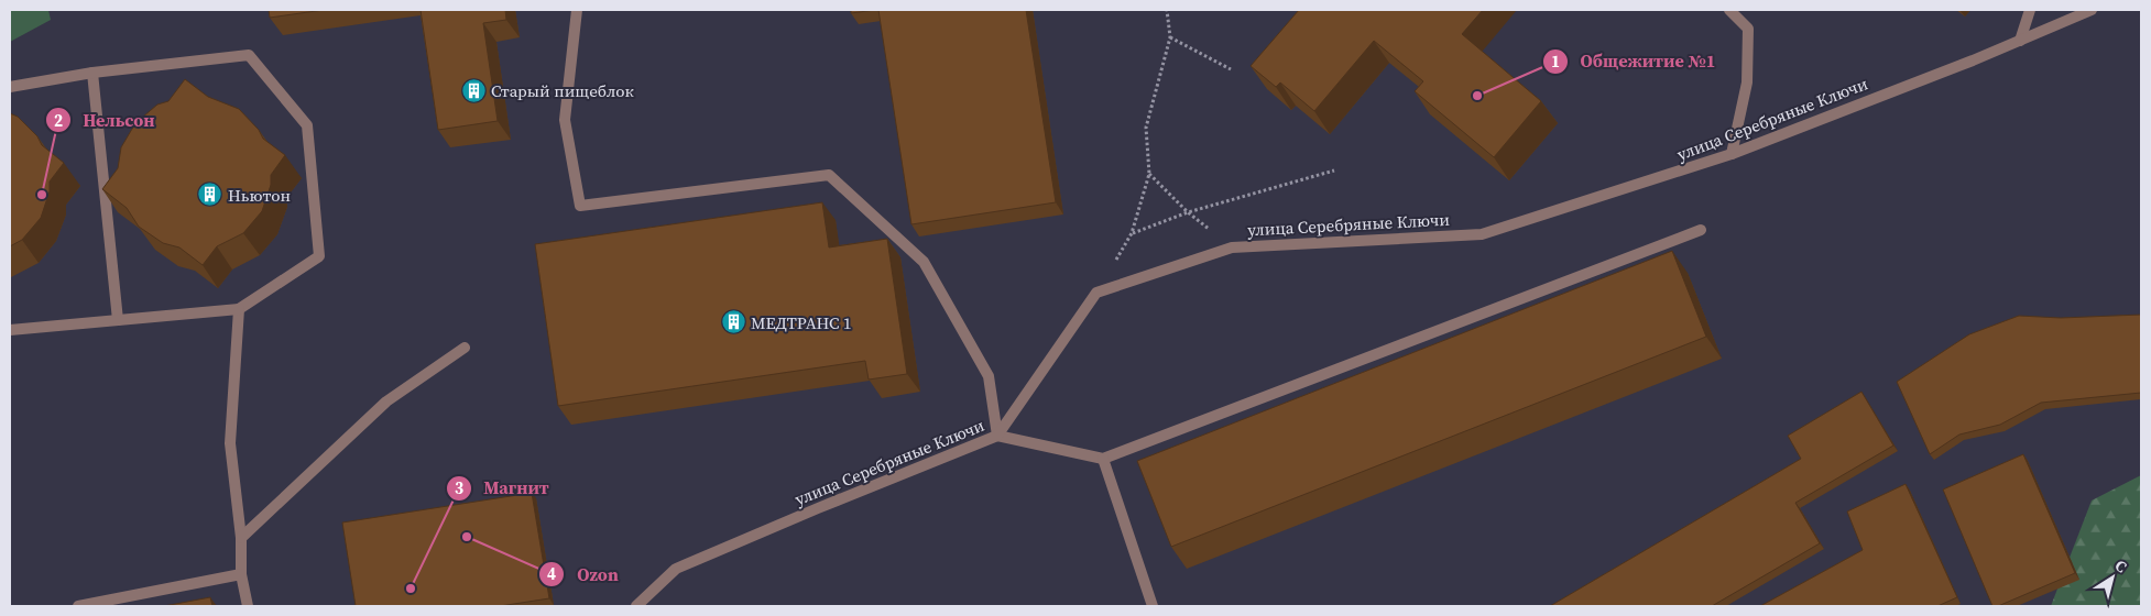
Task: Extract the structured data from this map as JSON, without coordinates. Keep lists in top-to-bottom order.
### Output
{
  "streets": {
    "street": ["улица Серебряные Ключи"]
  },
  "places": {
    "building": ["Старый пищеблок", "Ньютон", "МЕДТРАНС 1"],
    "other": [
      "Общежитие №1",
      "Нельсон",
      "Ozon",
      "Магнит"
    ]
  },
  "north": "top right"
}
